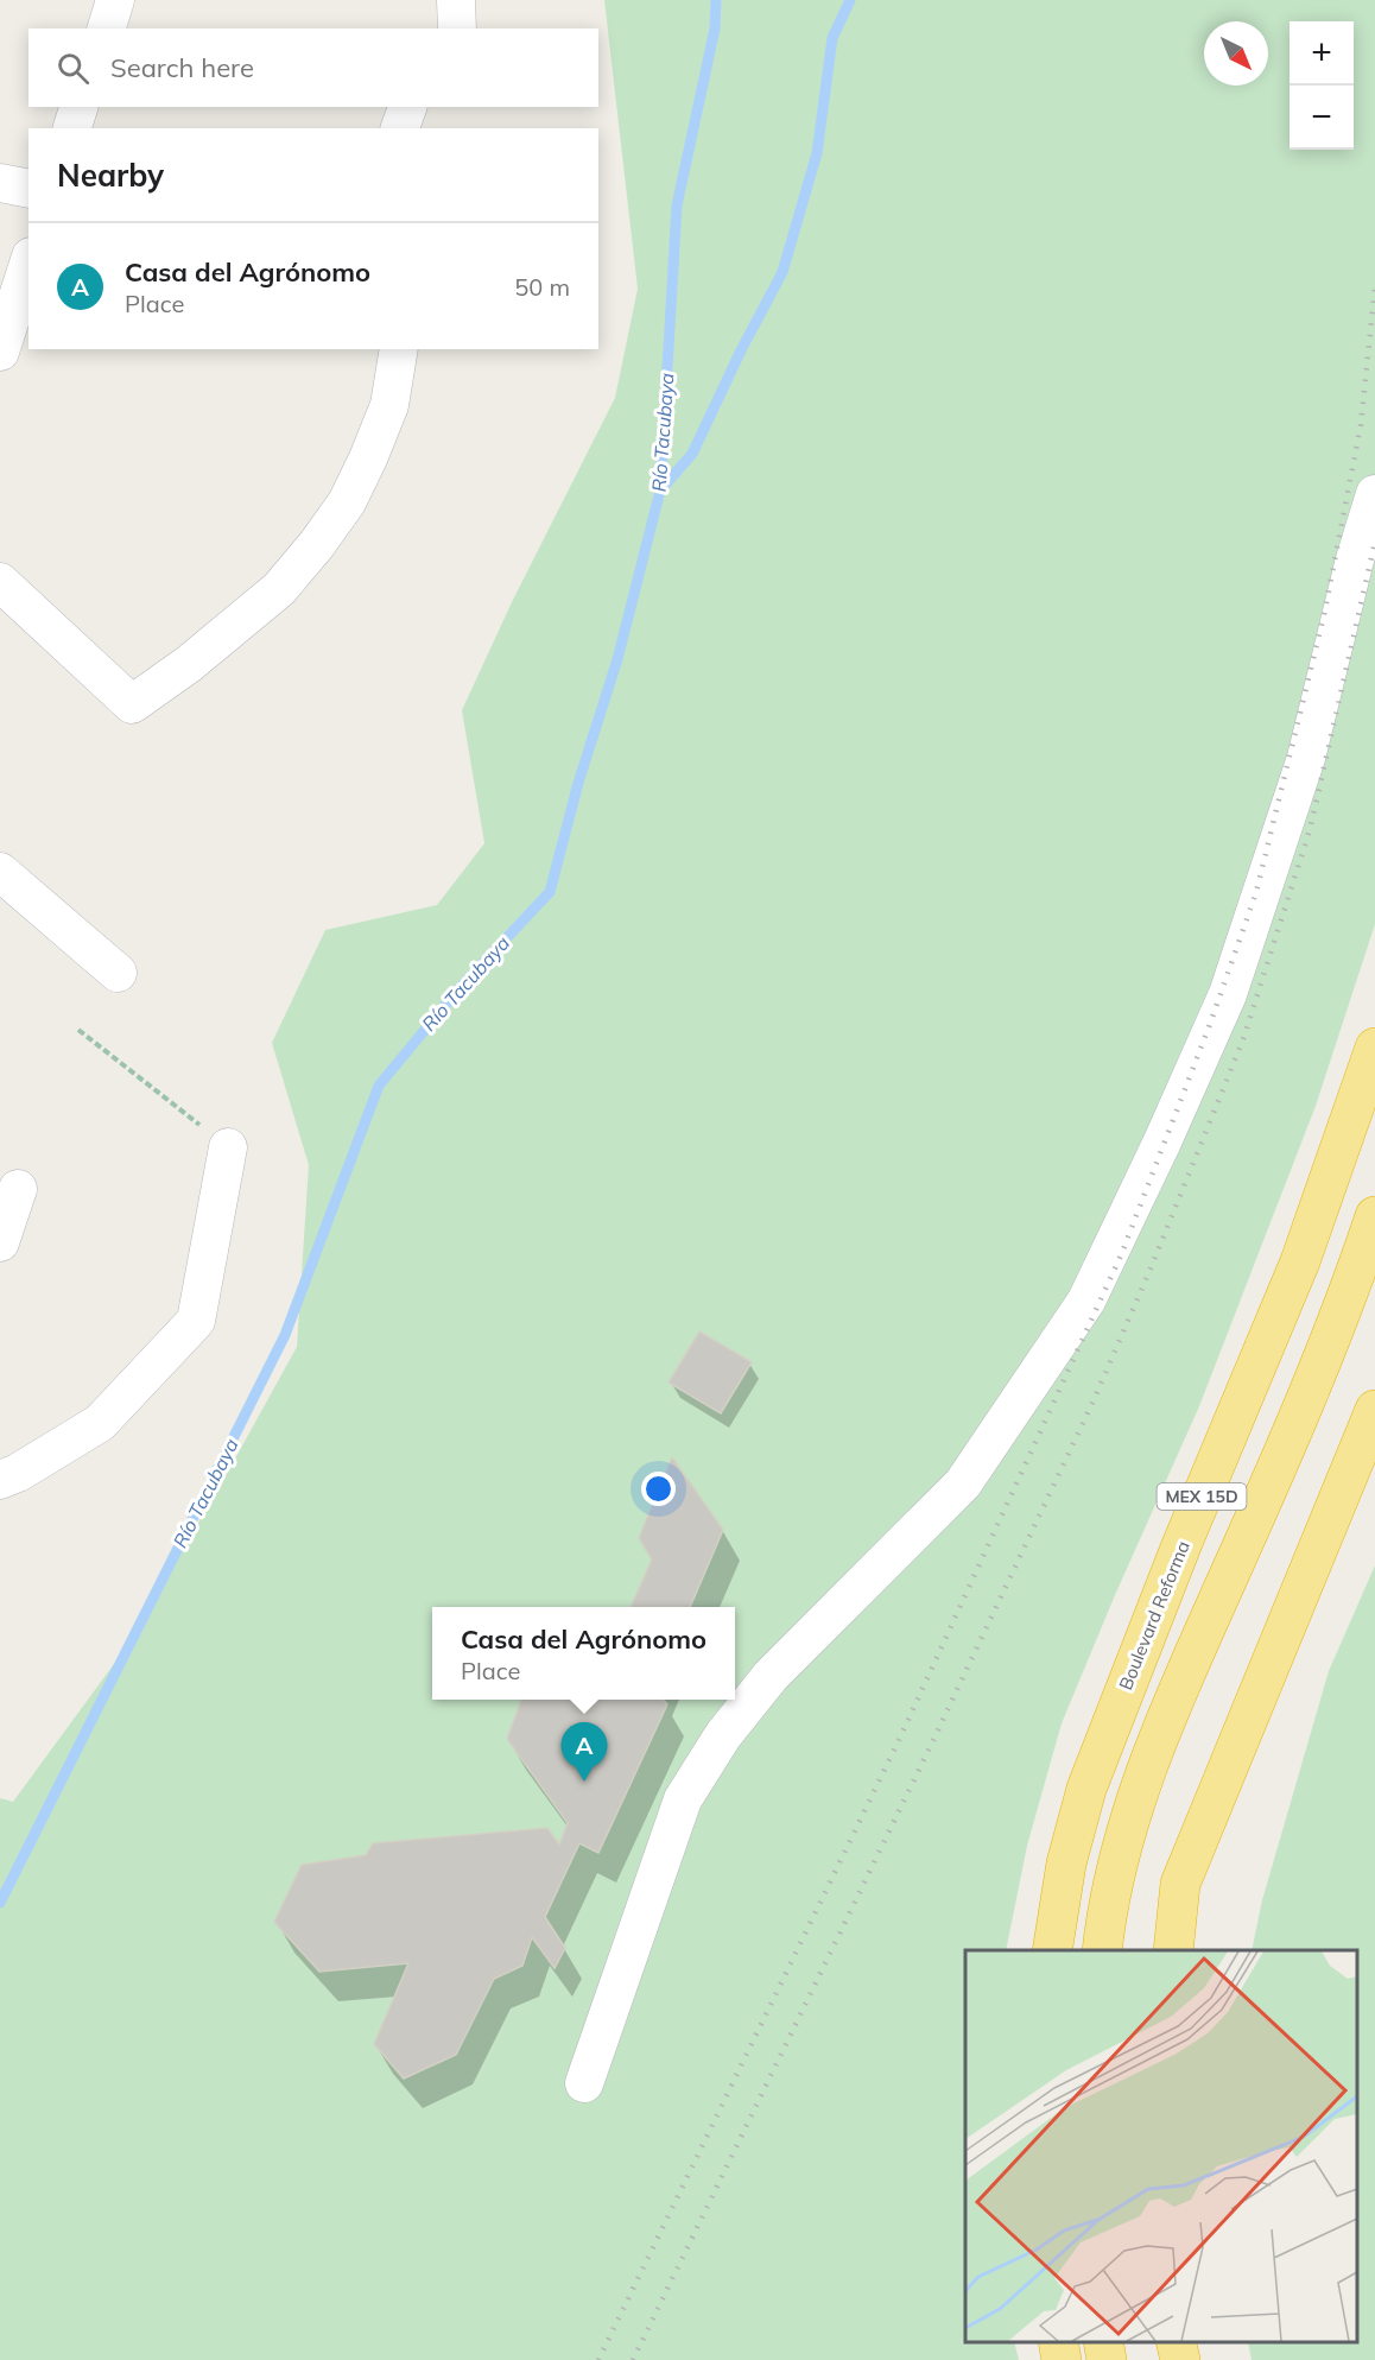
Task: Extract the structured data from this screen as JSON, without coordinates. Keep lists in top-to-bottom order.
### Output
{
  "streets": {
    "highway": ["MEX 15D", "Boulevard Reforma"]
  },
  "water": ["Río Tacubaya"],
  "north": "bottom right",
  "page": {
    "map_buttons": ["+", "−"],
    "search": "Search here",
    "heading": "Nearby",
    "list": [
      {
        "mark": "A",
        "name": "Casa del Agrónomo",
        "note": "Place",
        "value": "50 m"
      }
    ],
    "popup": ["Casa del Agrónomo", "Place"],
    "pins": "A"
  }
}
